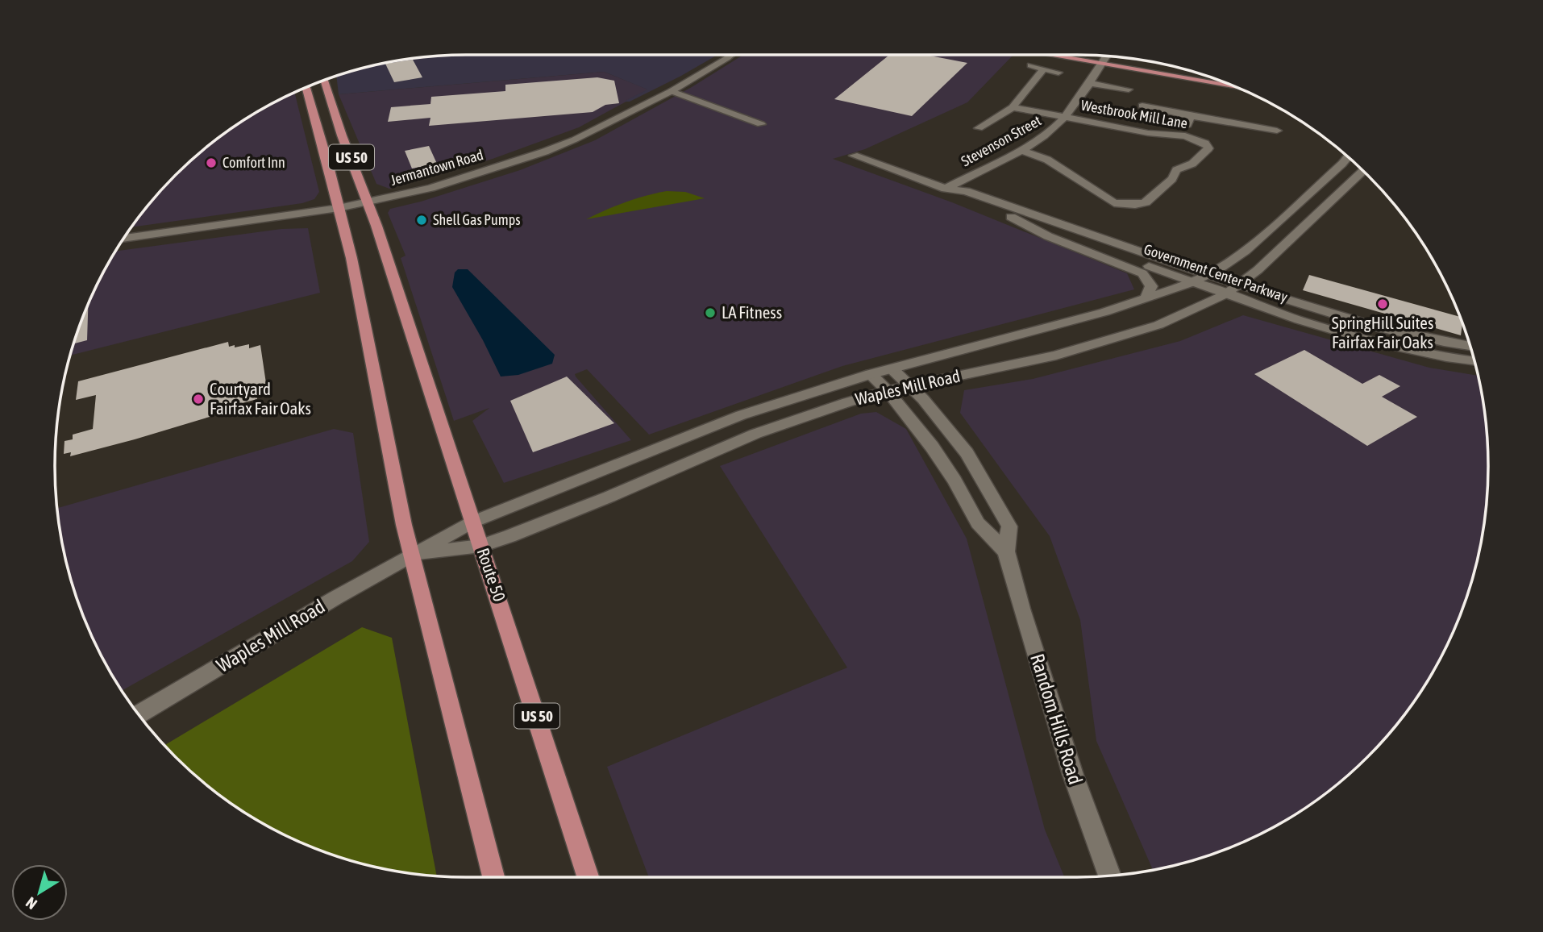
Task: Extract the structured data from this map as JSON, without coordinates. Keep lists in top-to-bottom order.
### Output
{
  "streets": {
    "main road": ["US 50", "Route 50"],
    "street": [
      "Westbrook Mill Lane",
      "Stevenson Street",
      "Jermantown Road",
      "Government Center Parkway",
      "Waples Mill Road",
      "Random Hills Road"
    ]
  },
  "crossings": [
    ["Westbrook Mill Lane", "Stevenson Street"],
    ["Stevenson Street", "Government Center Parkway"],
    ["US 50", "Jermantown Road"],
    ["US 50", "Waples Mill Road"],
    ["US 50", "Route 50"],
    ["Jermantown Road", "Route 50"],
    ["Government Center Parkway", "Waples Mill Road"],
    ["Waples Mill Road", "Route 50"],
    ["Waples Mill Road", "Random Hills Road"]
  ],
  "places": [
    "Comfort Inn",
    "Shell Gas Pumps",
    "SpringHill Suites Fairfax Fair Oaks",
    "LA Fitness",
    "Courtyard Fairfax Fair Oaks"
  ],
  "north": "bottom left"
}
